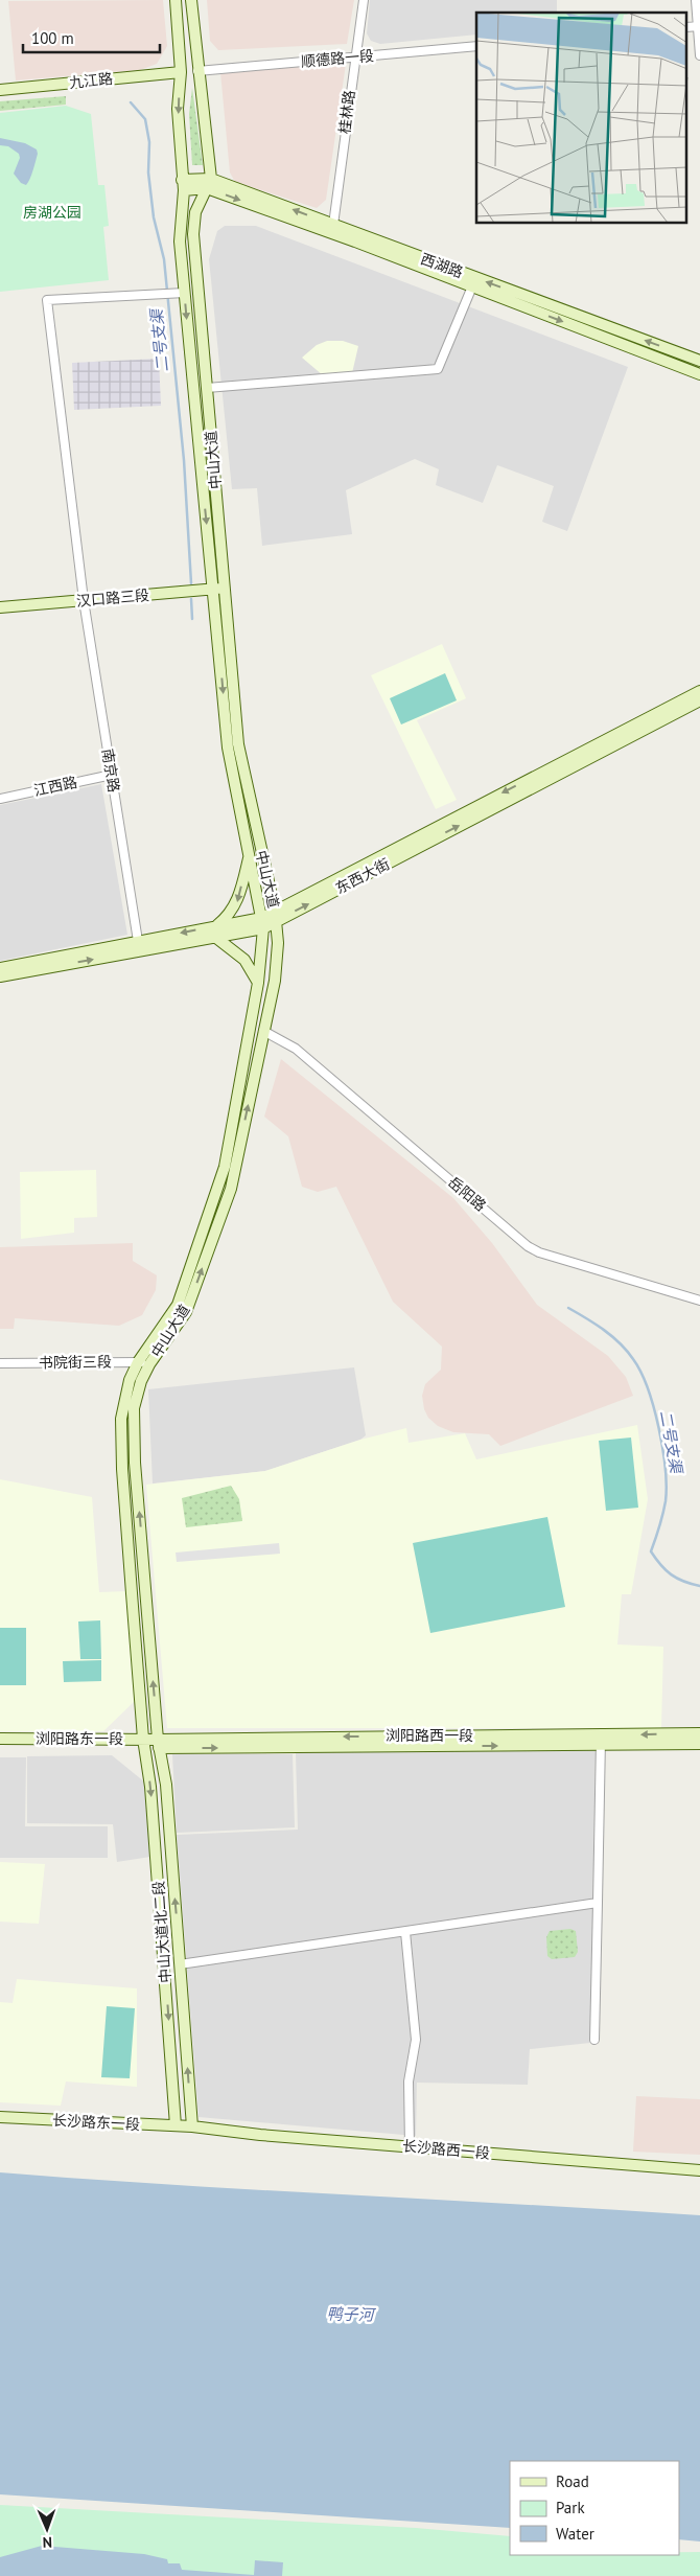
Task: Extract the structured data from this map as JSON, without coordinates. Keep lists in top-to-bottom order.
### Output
{
  "streets": {
    "main road": [
      "九江路",
      "西湖路",
      "中山大道",
      "汉口路三段",
      "东西大街",
      "浏阳路西一段",
      "浏阳路东一段",
      "中山大道北二段",
      "长沙路东一段",
      "长沙路西一段"
    ],
    "street": [
      "顺德路一段",
      "桂林路",
      "南京路",
      "江西路",
      "岳阳路",
      "书院街三段"
    ]
  },
  "crossings": [
    ["顺德路一段", "桂林路"],
    ["九江路", "中山大道"],
    ["桂林路", "西湖路"],
    ["西湖路", "中山大道"],
    ["中山大道", "汉口路三段"],
    ["中山大道", "南京路"],
    ["中山大道", "东西大街"],
    ["中山大道", "岳阳路"],
    ["中山大道", "书院街三段"],
    ["中山大道", "浏阳路西一段"],
    ["中山大道", "浏阳路东一段"],
    ["中山大道", "中山大道北二段"],
    ["汉口路三段", "南京路"],
    ["南京路", "江西路"],
    ["南京路", "东西大街"],
    ["浏阳路西一段", "浏阳路东一段"],
    ["浏阳路西一段", "中山大道北二段"],
    ["浏阳路东一段", "中山大道北二段"],
    ["中山大道北二段", "长沙路东一段"],
    ["中山大道北二段", "长沙路西一段"],
    ["长沙路东一段", "长沙路西一段"]
  ],
  "water": ["二号支渠", "鸭子河"],
  "parks": ["房湖公园"],
  "legend": ["Road", "Park", "Water"],
  "scale_bar": "100 m",
  "north": "bottom"
}
